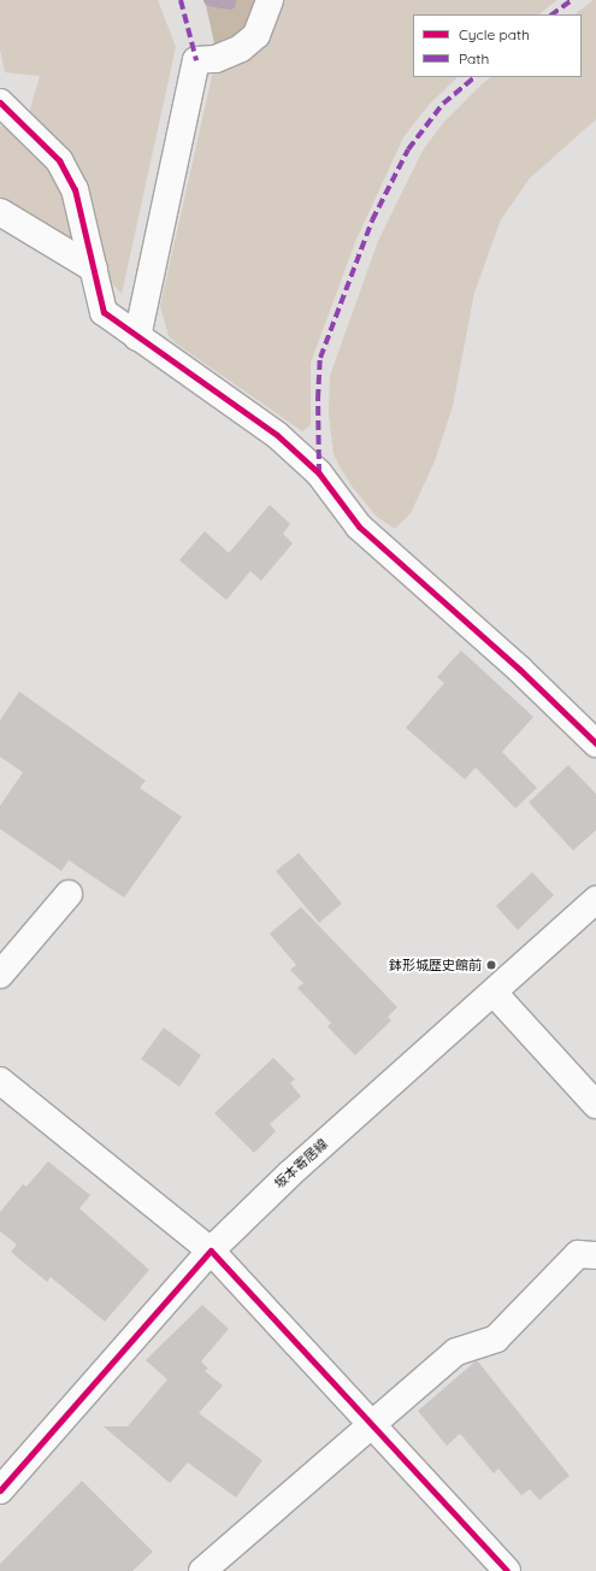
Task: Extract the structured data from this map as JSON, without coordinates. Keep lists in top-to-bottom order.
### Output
{
  "streets": {
    "street": ["坂本寄居線"]
  },
  "places": ["鉢形城歴史館前"],
  "legend": ["Cycle path", "Path"]
}
